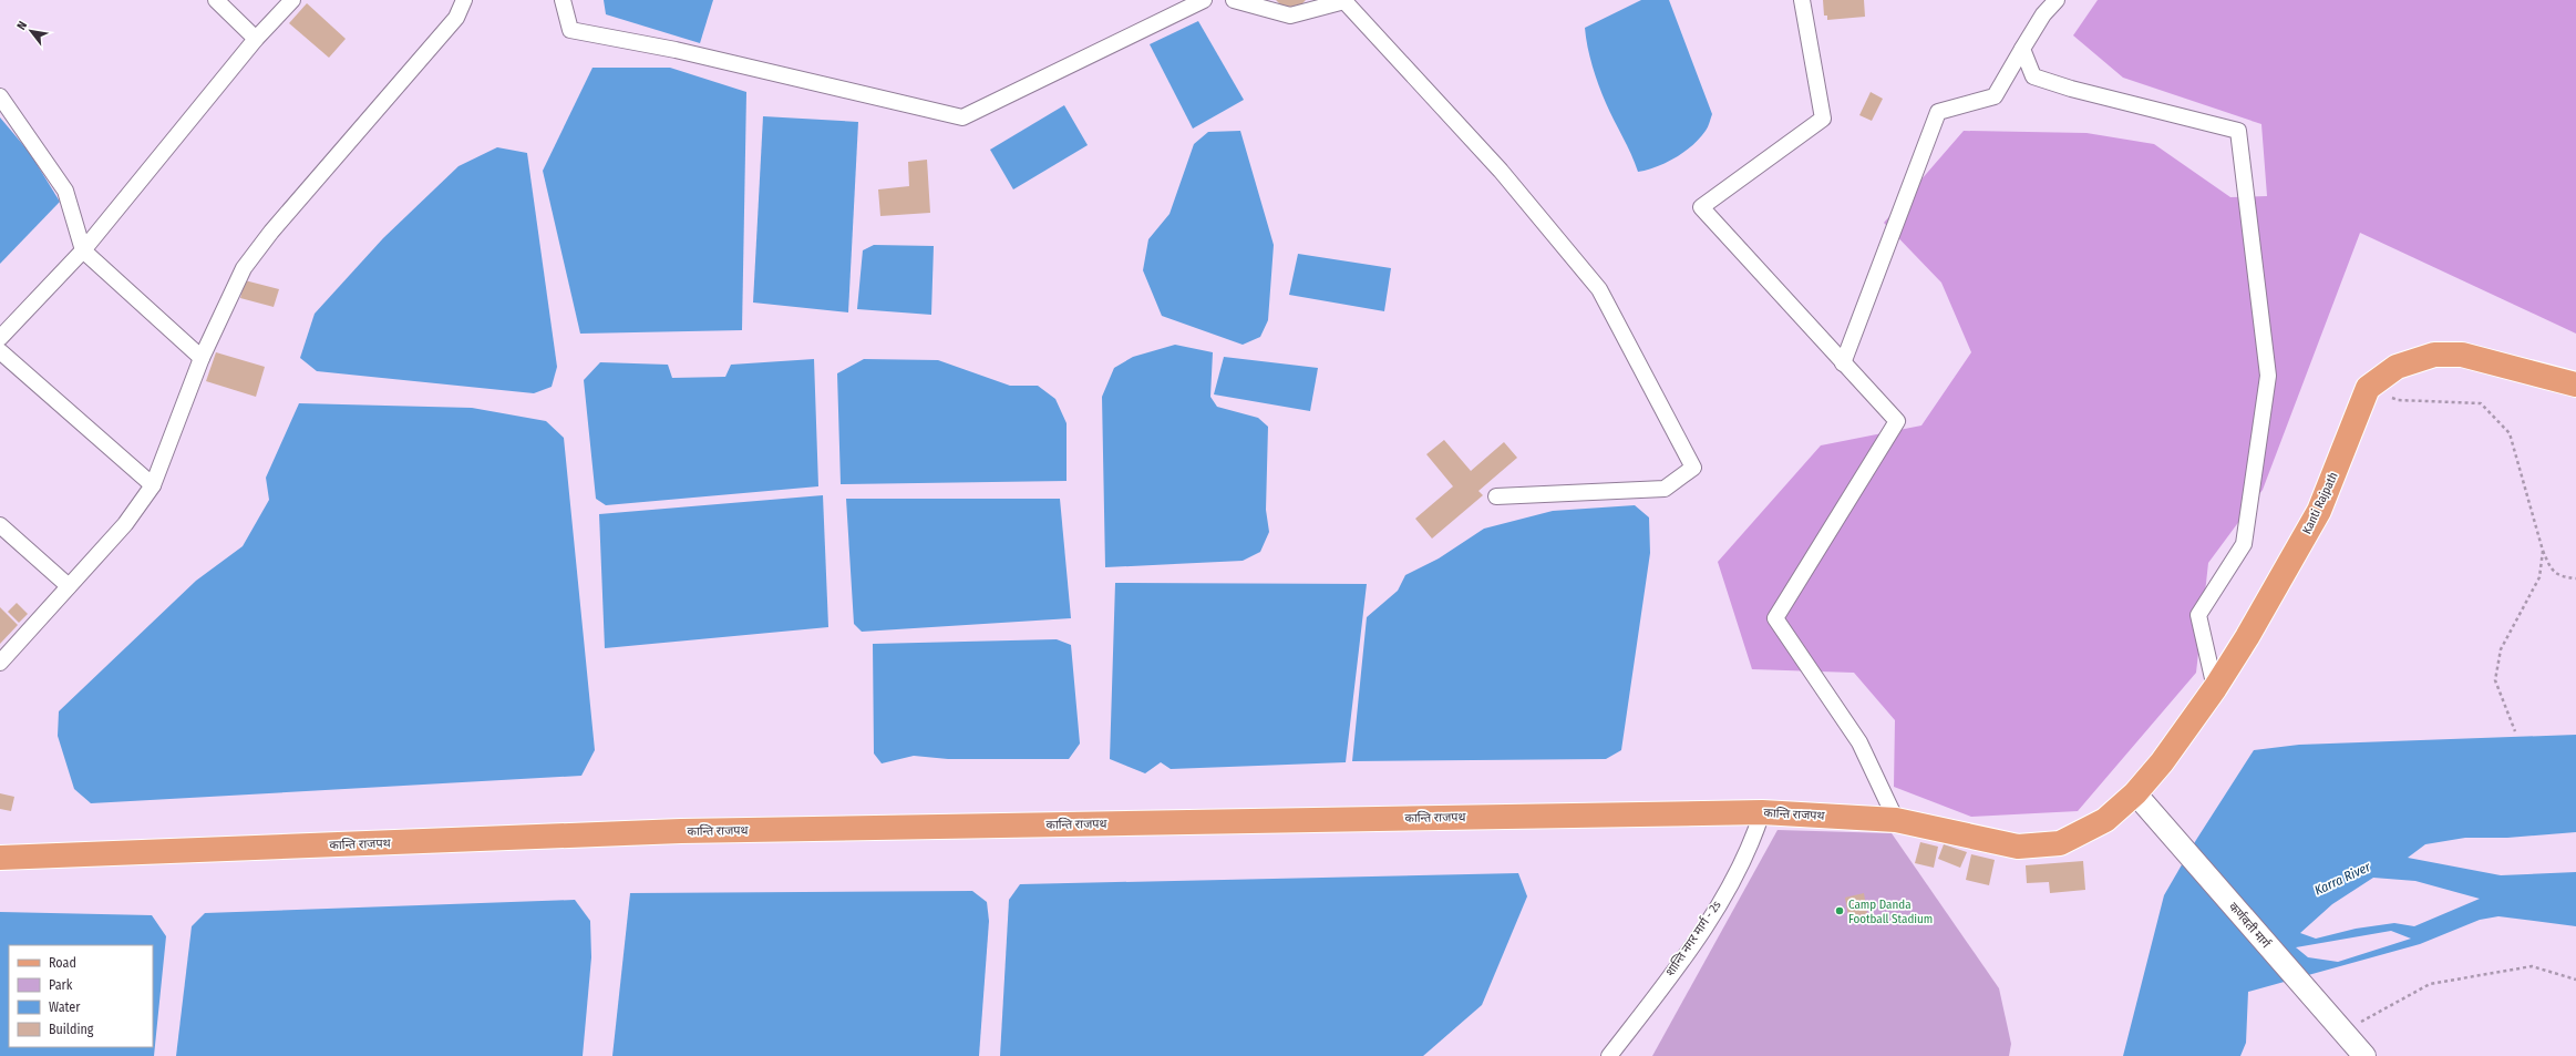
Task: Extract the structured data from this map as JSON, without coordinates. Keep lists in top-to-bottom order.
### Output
{
  "streets": {
    "main road": ["Kanti Rajpath", "कान्ति राजपथ", "कर्णवती मार्ग"],
    "street": ["शान्ति नगर मार्ग - 2s"]
  },
  "crossings": [
    ["Kanti Rajpath", "कान्ति राजपथ"],
    ["Kanti Rajpath", "कर्णवती मार्ग"],
    ["कान्ति राजपथ", "कर्णवती मार्ग"],
    ["कान्ति राजपथ", "शान्ति नगर मार्ग - 2s"]
  ],
  "water": ["Karra River"],
  "places": ["Camp Danda Football Stadium"],
  "legend": [
    "Road",
    "Park",
    "Water",
    "Building"
  ],
  "north": "top left"
}
